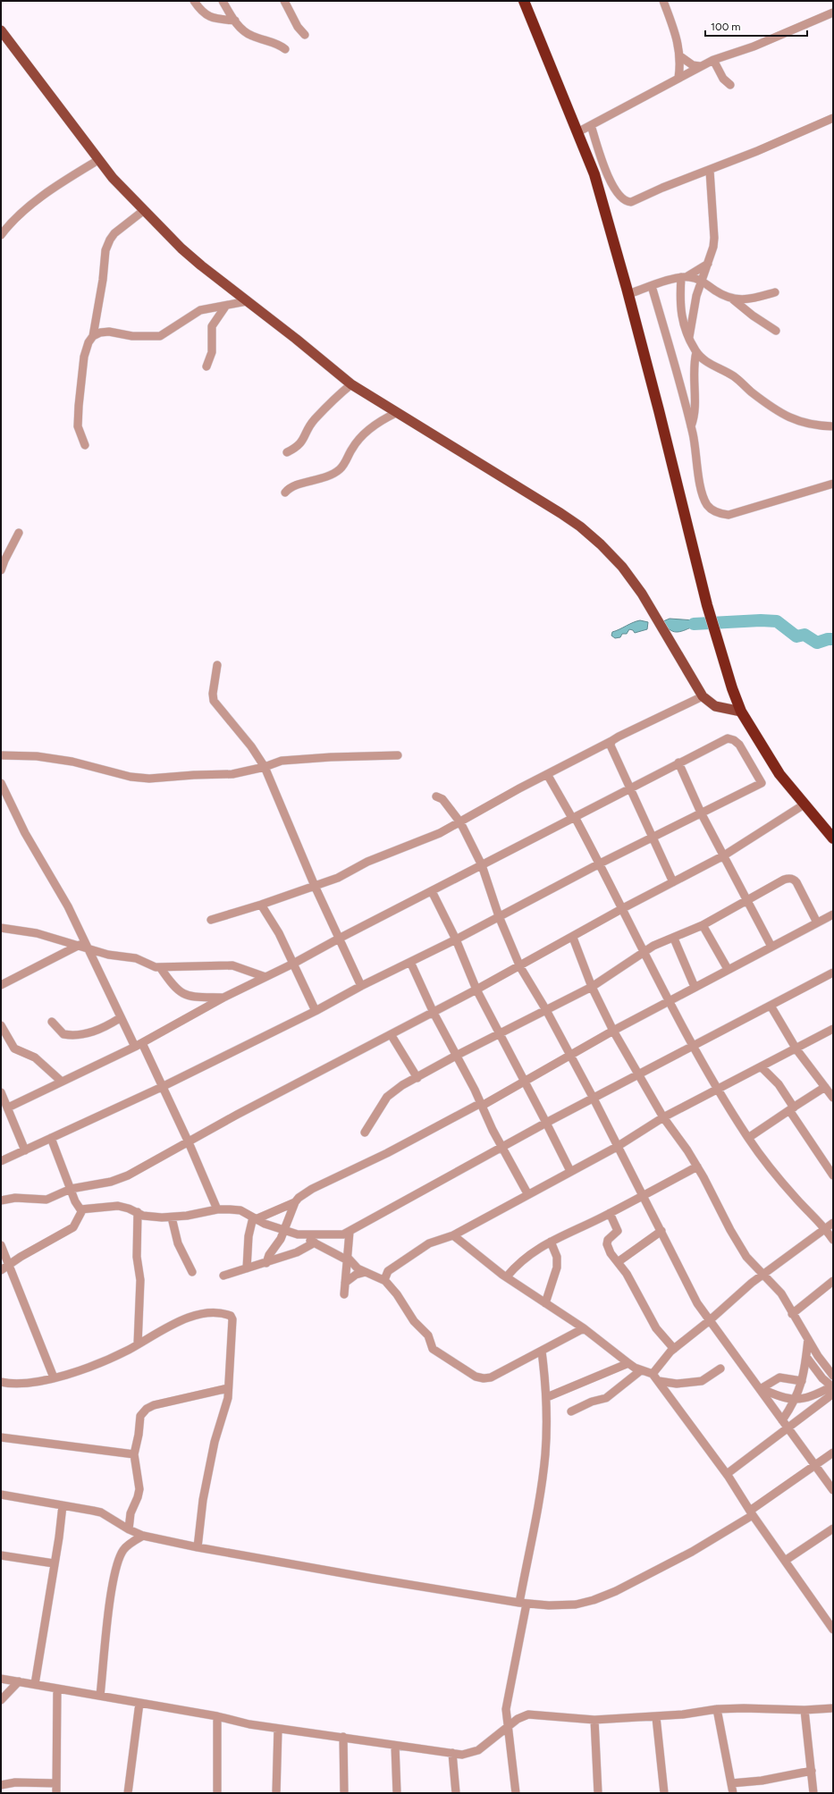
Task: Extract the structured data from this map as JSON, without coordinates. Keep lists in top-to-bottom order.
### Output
{
  "scale_bar": "100 m"
}
